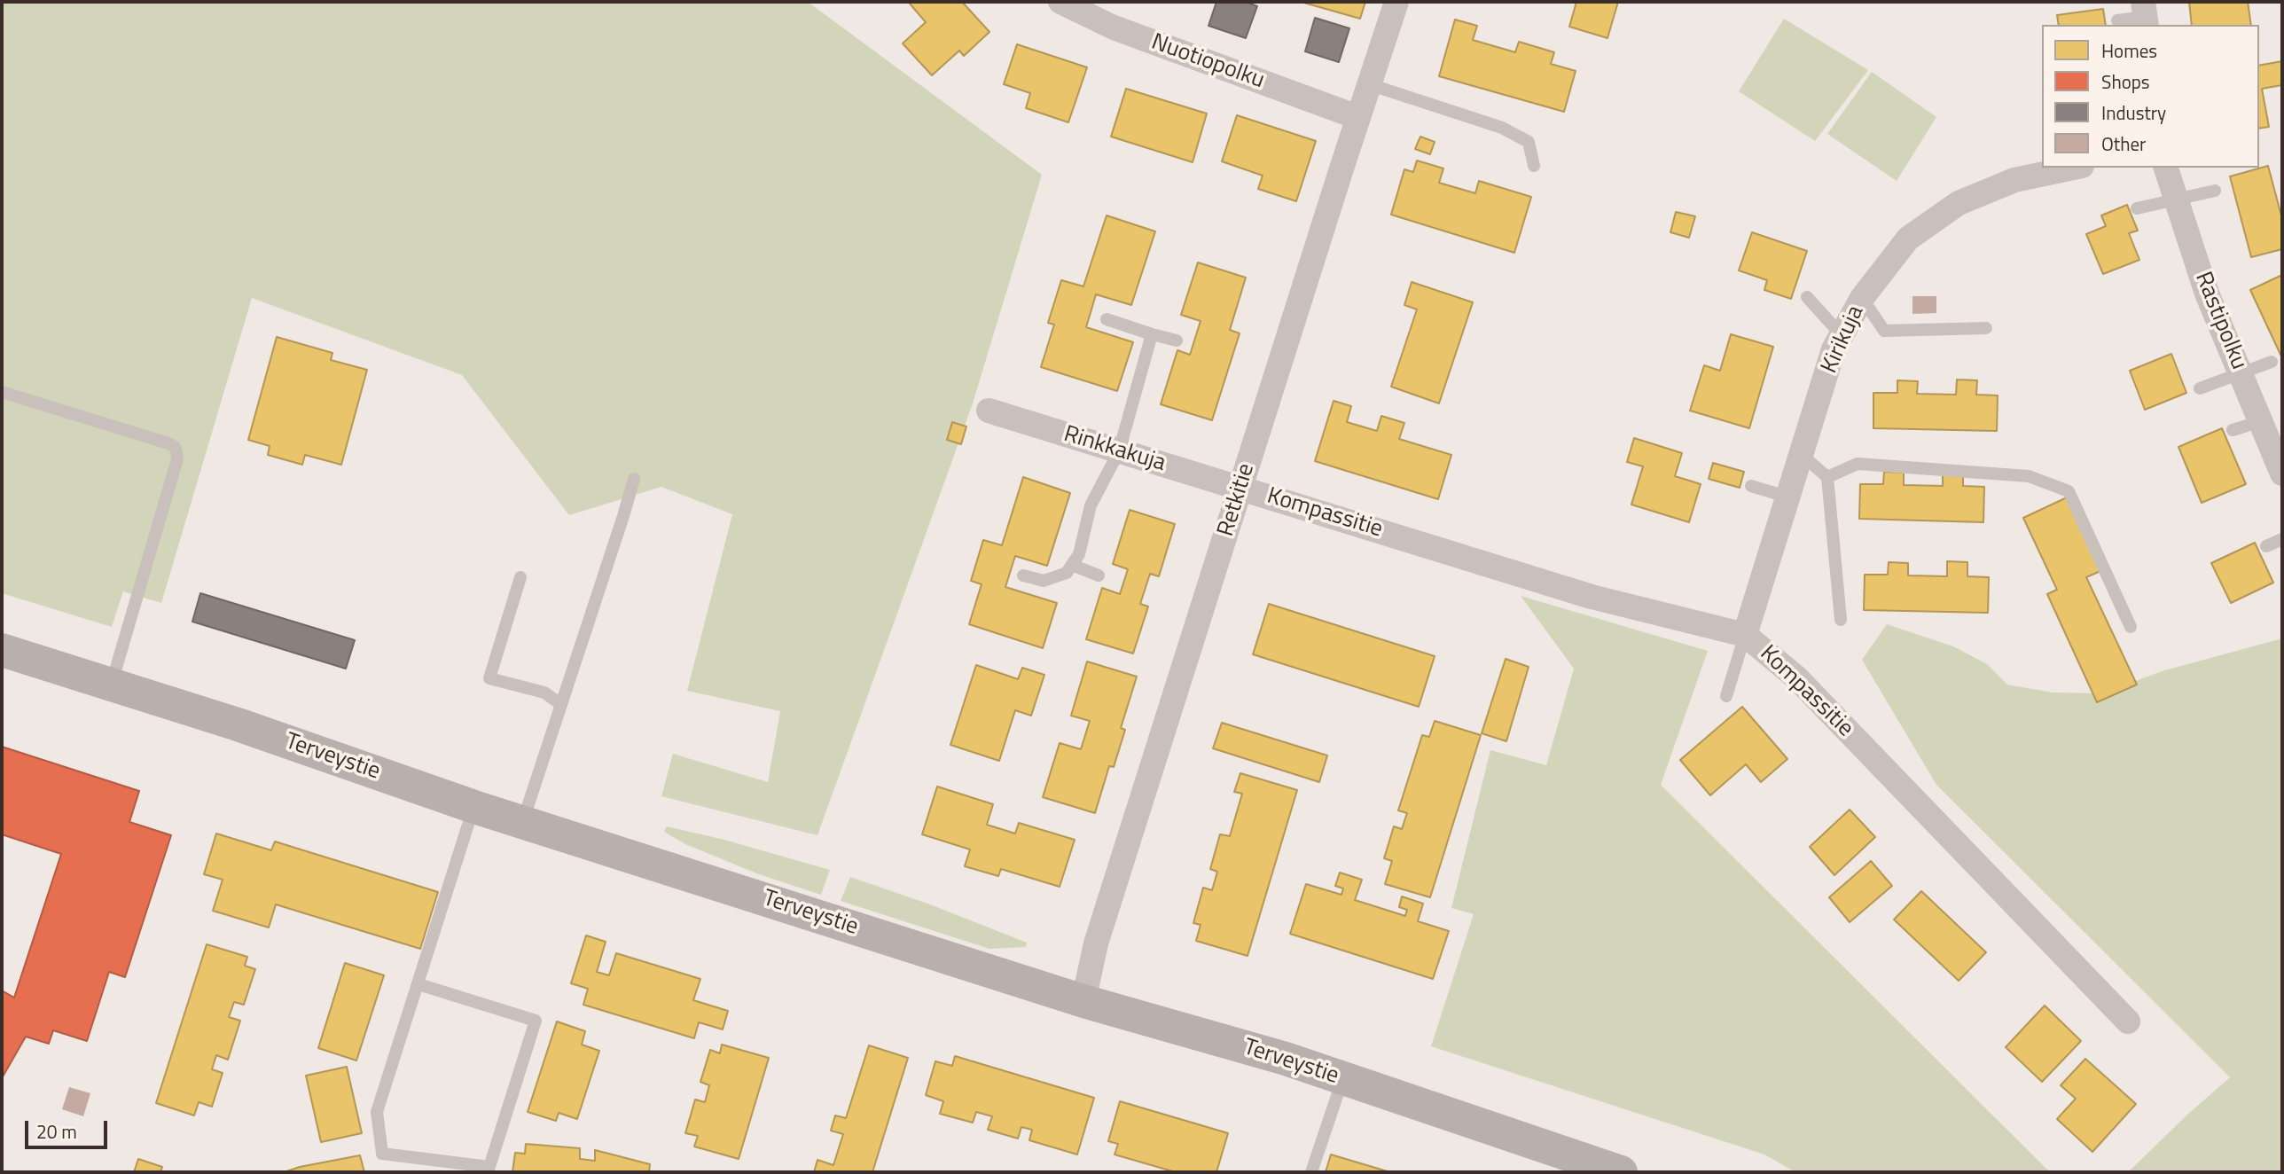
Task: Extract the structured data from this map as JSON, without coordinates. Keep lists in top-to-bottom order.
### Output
{
  "streets": {
    "main road": ["Terveystie"],
    "street": [
      "Nuotiopolku",
      "Rastipolku",
      "Kirikuja",
      "Rinkkakuja",
      "Retkitie",
      "Kompassitie"
    ]
  },
  "crossings": [
    ["Nuotiopolku", "Retkitie"],
    ["Kirikuja", "Kompassitie"],
    ["Rinkkakuja", "Retkitie"],
    ["Rinkkakuja", "Kompassitie"],
    ["Retkitie", "Kompassitie"],
    ["Retkitie", "Terveystie"]
  ],
  "legend": [
    "Homes",
    "Shops",
    "Industry",
    "Other"
  ],
  "scale_bar": "20 m"
}
